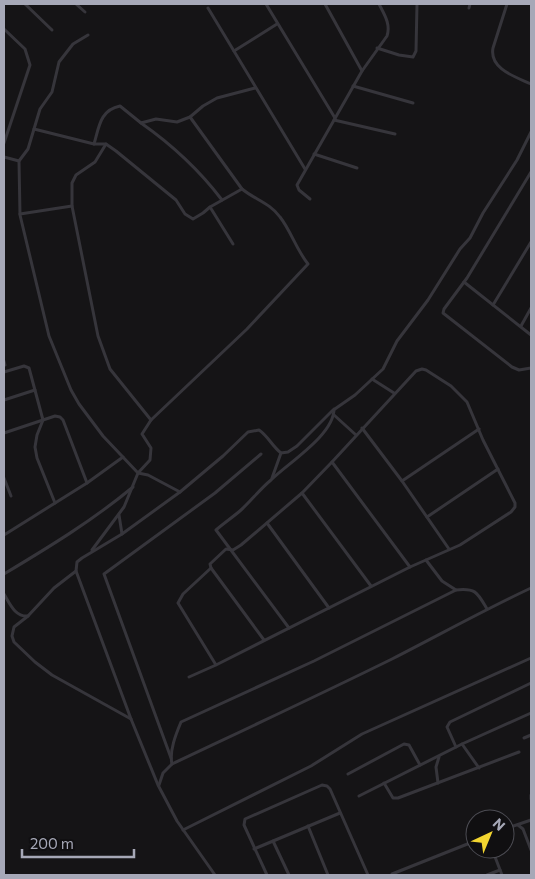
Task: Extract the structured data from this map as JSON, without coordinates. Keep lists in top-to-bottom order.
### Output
{
  "scale_bar": "200 m",
  "north": "top right"
}
